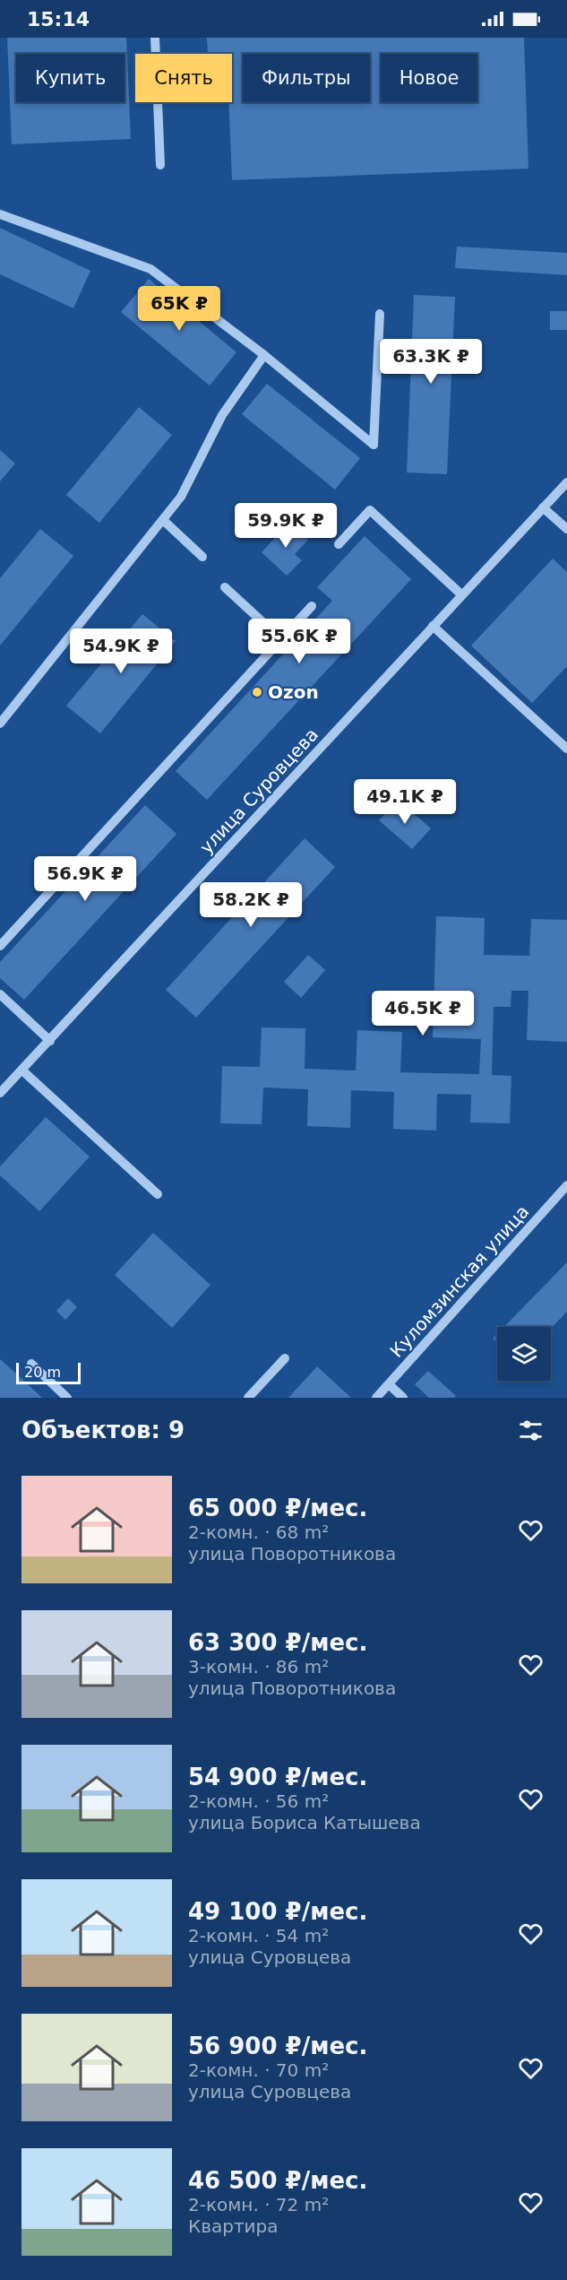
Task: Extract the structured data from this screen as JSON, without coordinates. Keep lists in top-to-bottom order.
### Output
{
  "streets": {
    "street": ["улица Суровцева", "Куломзинская улица"]
  },
  "places": ["Ozon"],
  "scale_bar": "20 m",
  "page": {
    "status": "15:14",
    "chip": [
      "Купить",
      "Снять",
      "Фильтры",
      "Новое"
    ],
    "price": [
      "65K ₽",
      "63.3K ₽",
      "59.9K ₽",
      "55.6K ₽",
      "54.9K ₽",
      "49.1K ₽",
      "56.9K ₽",
      "58.2K ₽",
      "46.5K ₽"
    ],
    "scale": "20 m",
    "heading": "Объектов: 9",
    "list": [
      {
        "name": "65 000 ₽/мес.",
        "note": "2-комн. · 68 m² · улица Поворотникова"
      },
      {
        "name": "63 300 ₽/мес.",
        "note": "3-комн. · 86 m² · улица Поворотникова"
      },
      {
        "name": "54 900 ₽/мес.",
        "note": "2-комн. · 56 m² · улица Бориса Катышева"
      },
      {
        "name": "49 100 ₽/мес.",
        "note": "2-комн. · 54 m² · улица Суровцева"
      },
      {
        "name": "56 900 ₽/мес.",
        "note": "2-комн. · 70 m² · улица Суровцева"
      },
      {
        "name": "46 500 ₽/мес.",
        "note": "2-комн. · 72 m² · Квартира"
      }
    ]
  }
}
